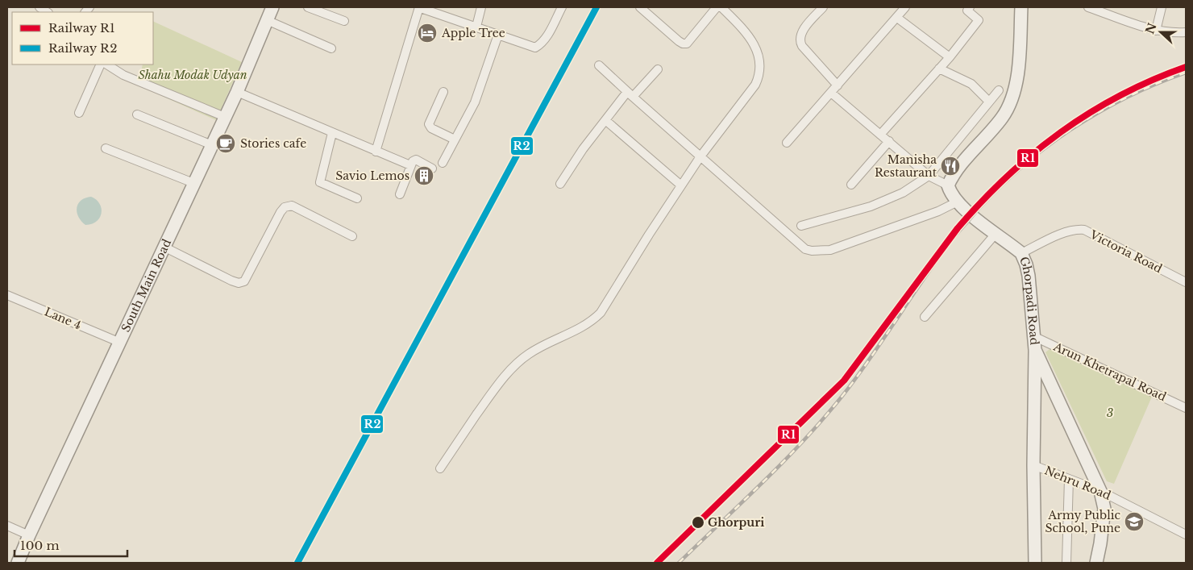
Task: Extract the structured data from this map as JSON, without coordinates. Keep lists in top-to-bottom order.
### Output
{
  "streets": {
    "main road": ["South Main Road", "Ghorpadi Road"],
    "street": [
      "Victoria Road",
      "Lane 4",
      "Arun Khetrapal Road",
      "Nehru Road"
    ]
  },
  "crossings": [
    ["Victoria Road", "Ghorpadi Road"],
    ["South Main Road", "Lane 4"],
    ["Ghorpadi Road", "Arun Khetrapal Road"],
    ["Ghorpadi Road", "Nehru Road"]
  ],
  "parks": ["Shahu Modak Udyan", "3"],
  "places": {
    "hotel": ["Apple Tree"],
    "cafe": ["Stories cafe"],
    "restaurant": ["Manisha Restaurant"],
    "building": ["Savio Lemos"],
    "school or university": ["Army Public School, Pune"],
    "other": ["Ghorpuri"]
  },
  "lines": ["rail line R2", "rail line R1"],
  "legend": ["Railway R1", "Railway R2"],
  "scale_bar": "100 m",
  "north": "left"
}
